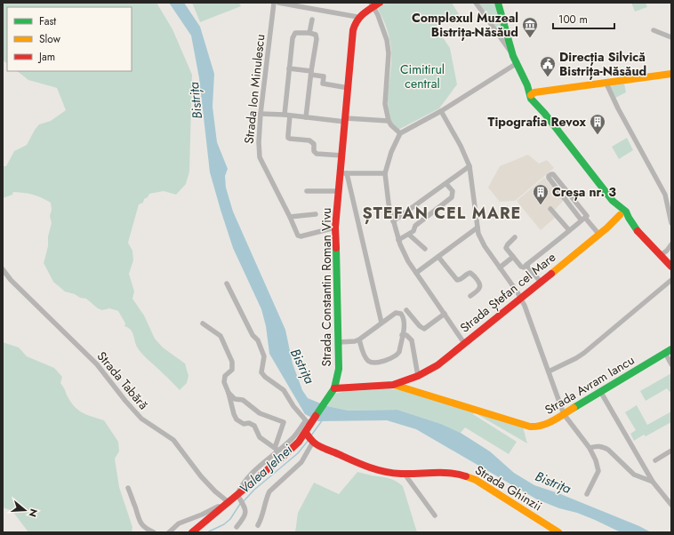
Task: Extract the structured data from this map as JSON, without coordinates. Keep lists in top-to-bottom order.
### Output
{
  "streets": {
    "street": [
      "Strada Ion Minulescu",
      "Strada Constantin Roman Vivu",
      "Strada Ștefan cel Mare",
      "Strada Tabără",
      "Strada Avram Iancu",
      "Strada Ghinzii"
    ]
  },
  "crossings": [
    ["Strada Ion Minulescu", "Strada Constantin Roman Vivu"],
    ["Strada Constantin Roman Vivu", "Strada Ștefan cel Mare"],
    ["Strada Constantin Roman Vivu", "Strada Tabără"],
    ["Strada Constantin Roman Vivu", "Strada Ghinzii"],
    ["Strada Ștefan cel Mare", "Strada Avram Iancu"]
  ],
  "districts": ["ȘTEFAN CEL MARE"],
  "water": ["Bistrița", "Valea Jelnei"],
  "parks": ["Cimitirul central"],
  "places": {
    "museum": ["Complexul Muzeal Bistrița-Năsăud"],
    "public building": ["Direcția Silvică Bistrița-Năsăud"],
    "building": ["Tipografia Revox", "Creșa nr. 3"]
  },
  "legend": ["Fast", "Slow", "Jam"],
  "scale_bar": "100 m",
  "north": "right"
}
